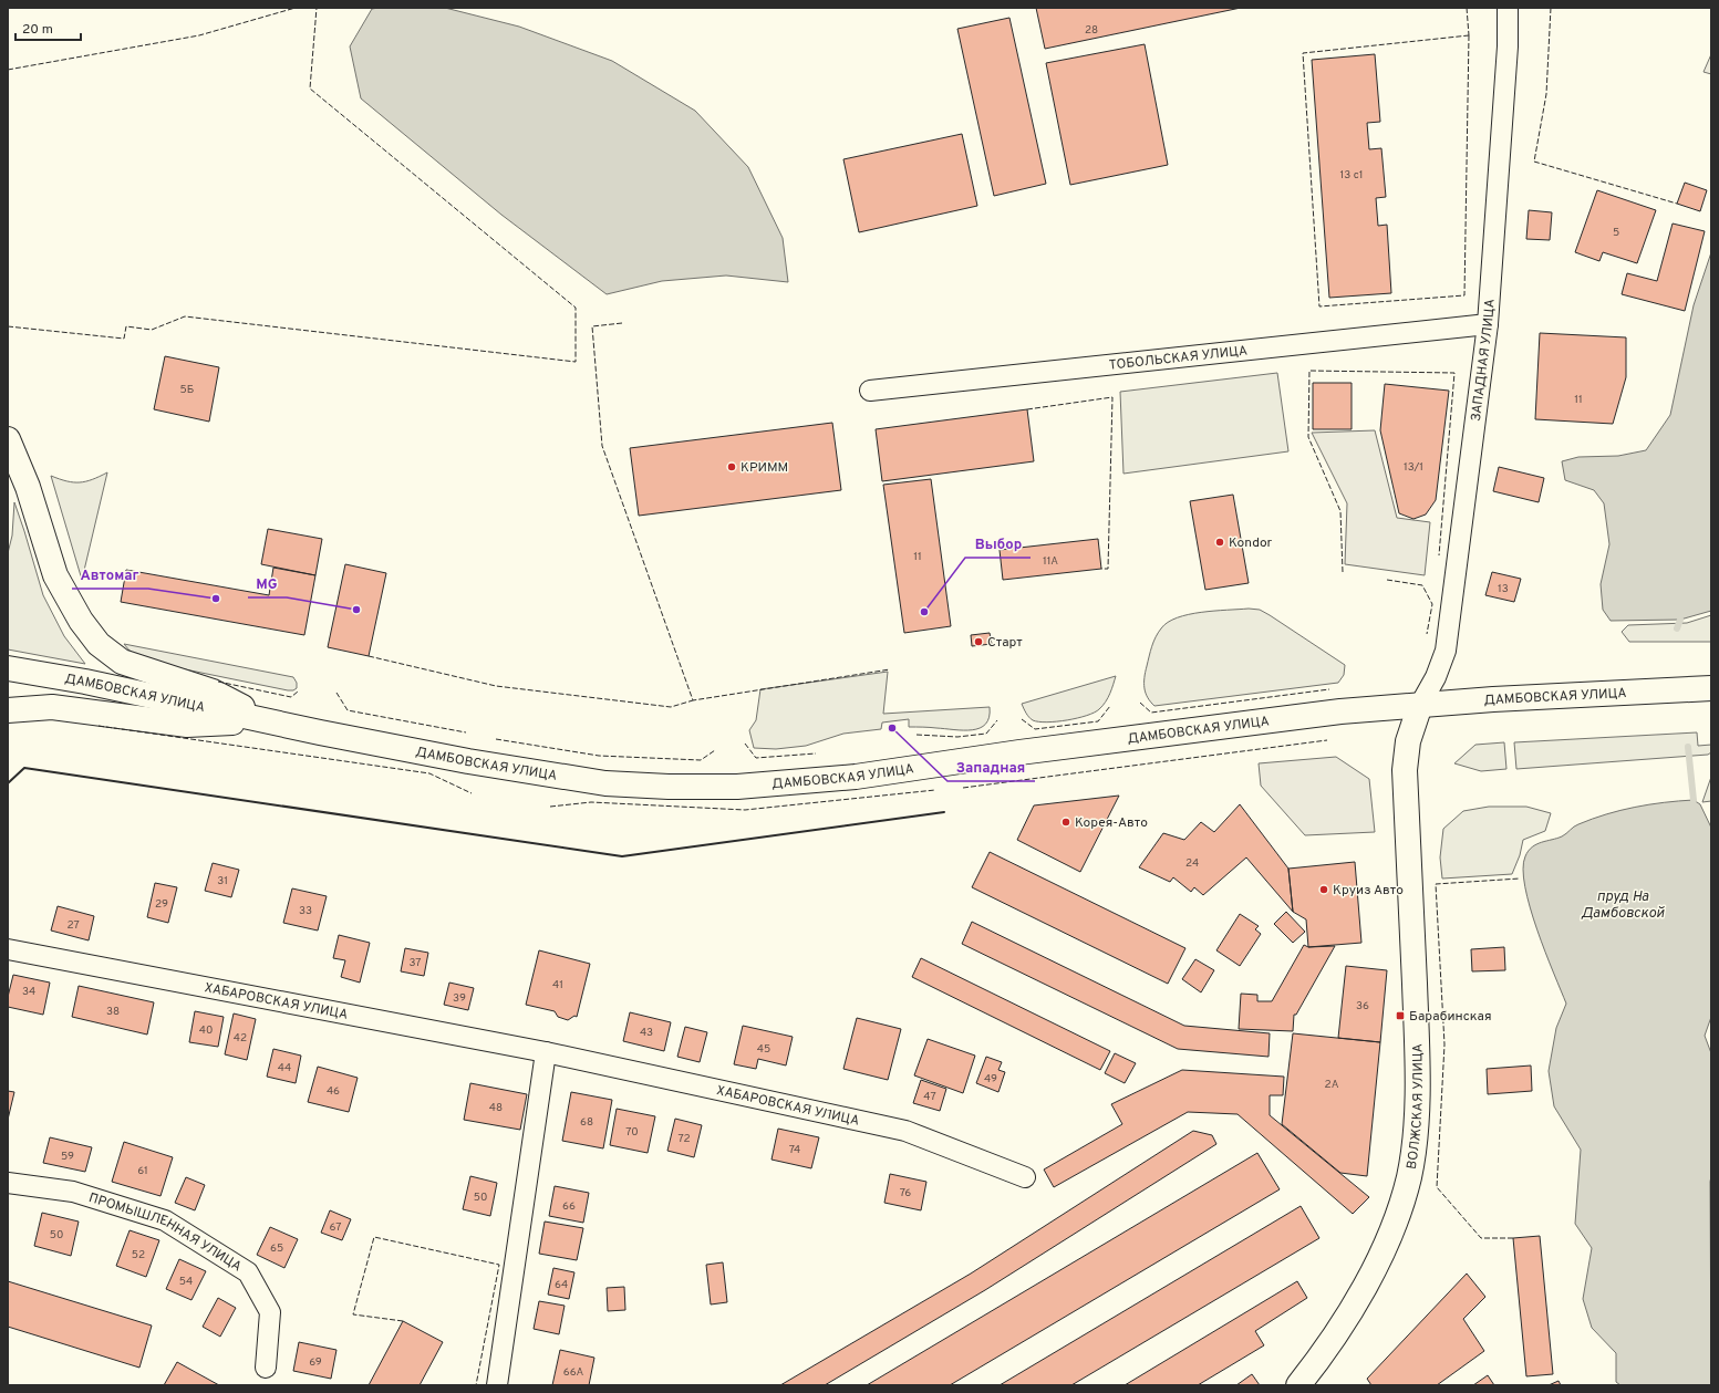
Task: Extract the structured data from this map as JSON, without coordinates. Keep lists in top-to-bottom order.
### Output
{
  "streets": {
    "main road": ["ДАМБОВСКАЯ УЛИЦА", "ВОЛЖСКАЯ УЛИЦА"],
    "street": [
      "ТОБОЛЬСКАЯ УЛИЦА",
      "ЗАПАДНАЯ УЛИЦА",
      "ХАБАРОВСКАЯ УЛИЦА",
      "ПРОМЫШЛЕННАЯ УЛИЦА"
    ]
  },
  "crossings": [
    ["ТОБОЛЬСКАЯ УЛИЦА", "ЗАПАДНАЯ УЛИЦА"],
    ["ЗАПАДНАЯ УЛИЦА", "ДАМБОВСКАЯ УЛИЦА"],
    ["ЗАПАДНАЯ УЛИЦА", "ВОЛЖСКАЯ УЛИЦА"],
    ["ДАМБОВСКАЯ УЛИЦА", "ВОЛЖСКАЯ УЛИЦА"]
  ],
  "water": ["пруд На Дамбовской"],
  "places": {
    "other": [
      "КРИММ",
      "Kondor",
      "Автомаг",
      "MG",
      "Выбор",
      "Старт",
      "Западная",
      "Корея-Авто",
      "Круиз Авто"
    ],
    "transit": ["Барабинская"]
  },
  "house_numbers": [
    "28",
    "13 с1",
    "5",
    "5Б",
    "11",
    "13/1",
    "11",
    "11А",
    "13",
    "24",
    "31",
    "29",
    "33",
    "27",
    "37",
    "41",
    "34",
    "39",
    "36",
    "38",
    "40",
    "43",
    "42",
    "45",
    "44",
    "49",
    "2А",
    "46",
    "47",
    "48",
    "68",
    "70",
    "72",
    "74",
    "59",
    "61",
    "76",
    "50",
    "66",
    "67",
    "50",
    "65",
    "52",
    "54",
    "64",
    "69",
    "66А"
  ],
  "scale_bar": "20 m"
}
